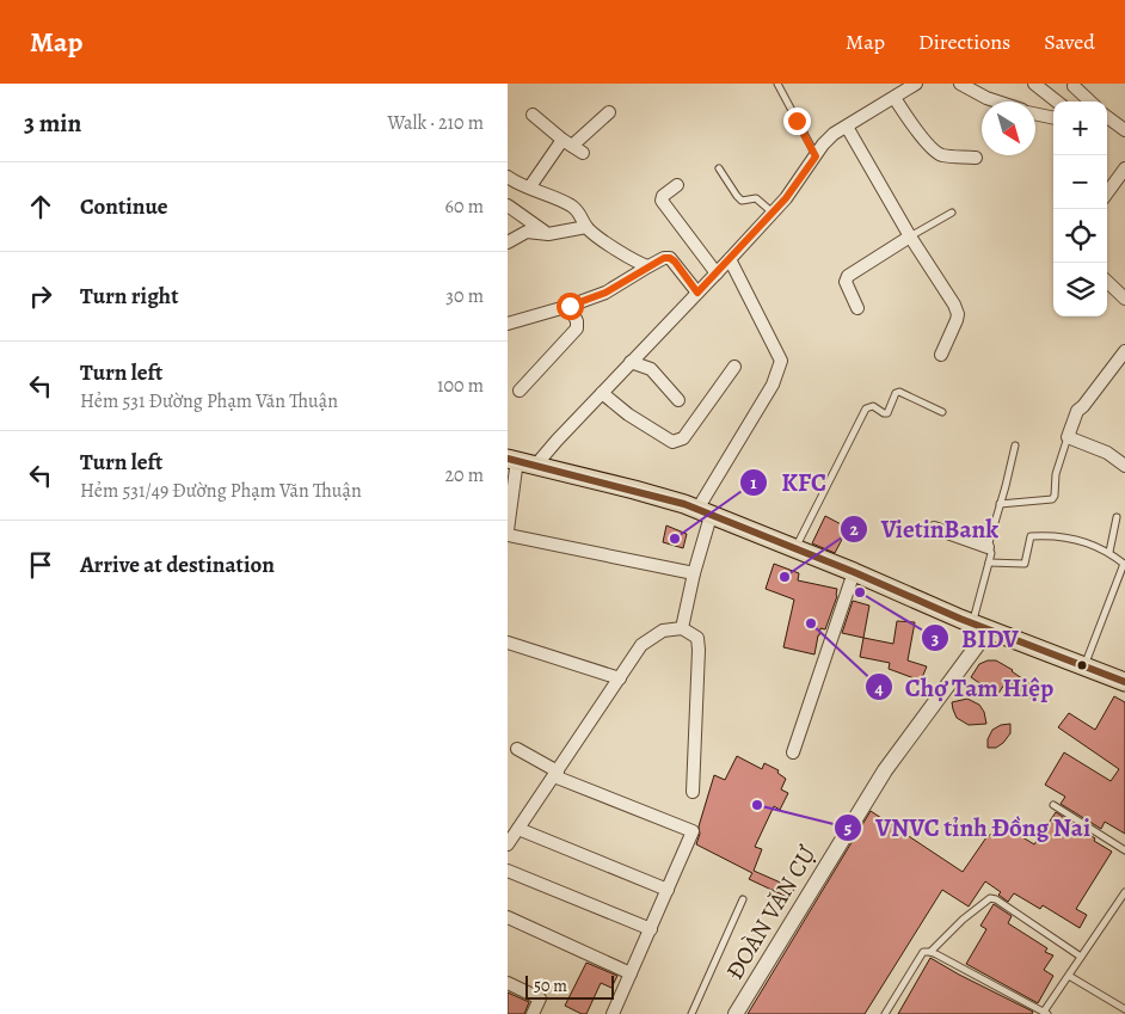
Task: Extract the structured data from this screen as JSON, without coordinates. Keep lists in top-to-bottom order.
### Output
{
  "streets": {
    "street": ["ĐOÀN VĂN CỰ"]
  },
  "places": [
    "KFC",
    "VietinBank",
    "BIDV",
    "Chợ Tam Hiệp",
    "VNVC tỉnh Đồng Nai"
  ],
  "scale_bar": "50 m",
  "north": "bottom right",
  "page": {
    "header": "Map",
    "nav": ["Map", "Directions", "Saved"],
    "heading": ["3 min", "Walk · 210 m"],
    "map_buttons": ["+", "−"],
    "list": [
      ["Continue", "60 m"],
      ["Turn right", "30 m"],
      ["Turn left", "Hẻm 531 Đường Phạm Văn Thuận", "100 m"],
      ["Turn left", "Hẻm 531/49 Đường Phạm Văn Thuận", "20 m"],
      "Arrive at destination"
    ],
    "scale": "50 m"
  }
}
